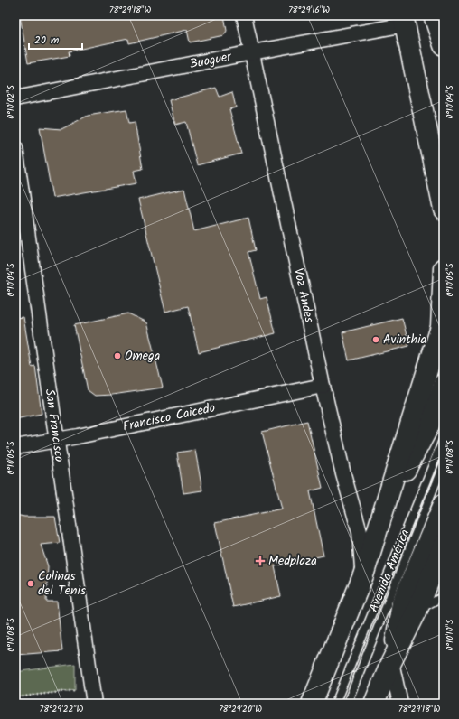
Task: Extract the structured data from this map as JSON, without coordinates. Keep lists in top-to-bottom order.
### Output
{
  "streets": {
    "main road": ["Avenida América"],
    "street": [
      "Buoguer",
      "Voz Andes",
      "Francisco Caicedo",
      "San Francisco"
    ]
  },
  "crossings": [
    ["Buoguer", "Voz Andes"],
    ["Voz Andes", "Francisco Caicedo"],
    ["Voz Andes", "Avenida América"],
    ["Francisco Caicedo", "San Francisco"]
  ],
  "places": {
    "other": ["Avinthia", "Omega", "Colinas del Tenis"],
    "health": ["Medplaza"]
  },
  "scale_bar": "20 m",
  "coordinates": [
    "78°29'18\"W",
    "78°29'16\"W",
    "0°10'04\"S",
    "0°10'02\"S",
    "0°10'06\"S",
    "0°10'08\"S",
    "0°10'10\"S",
    "78°29'22\"W",
    "78°29'20\"W"
  ]
}
